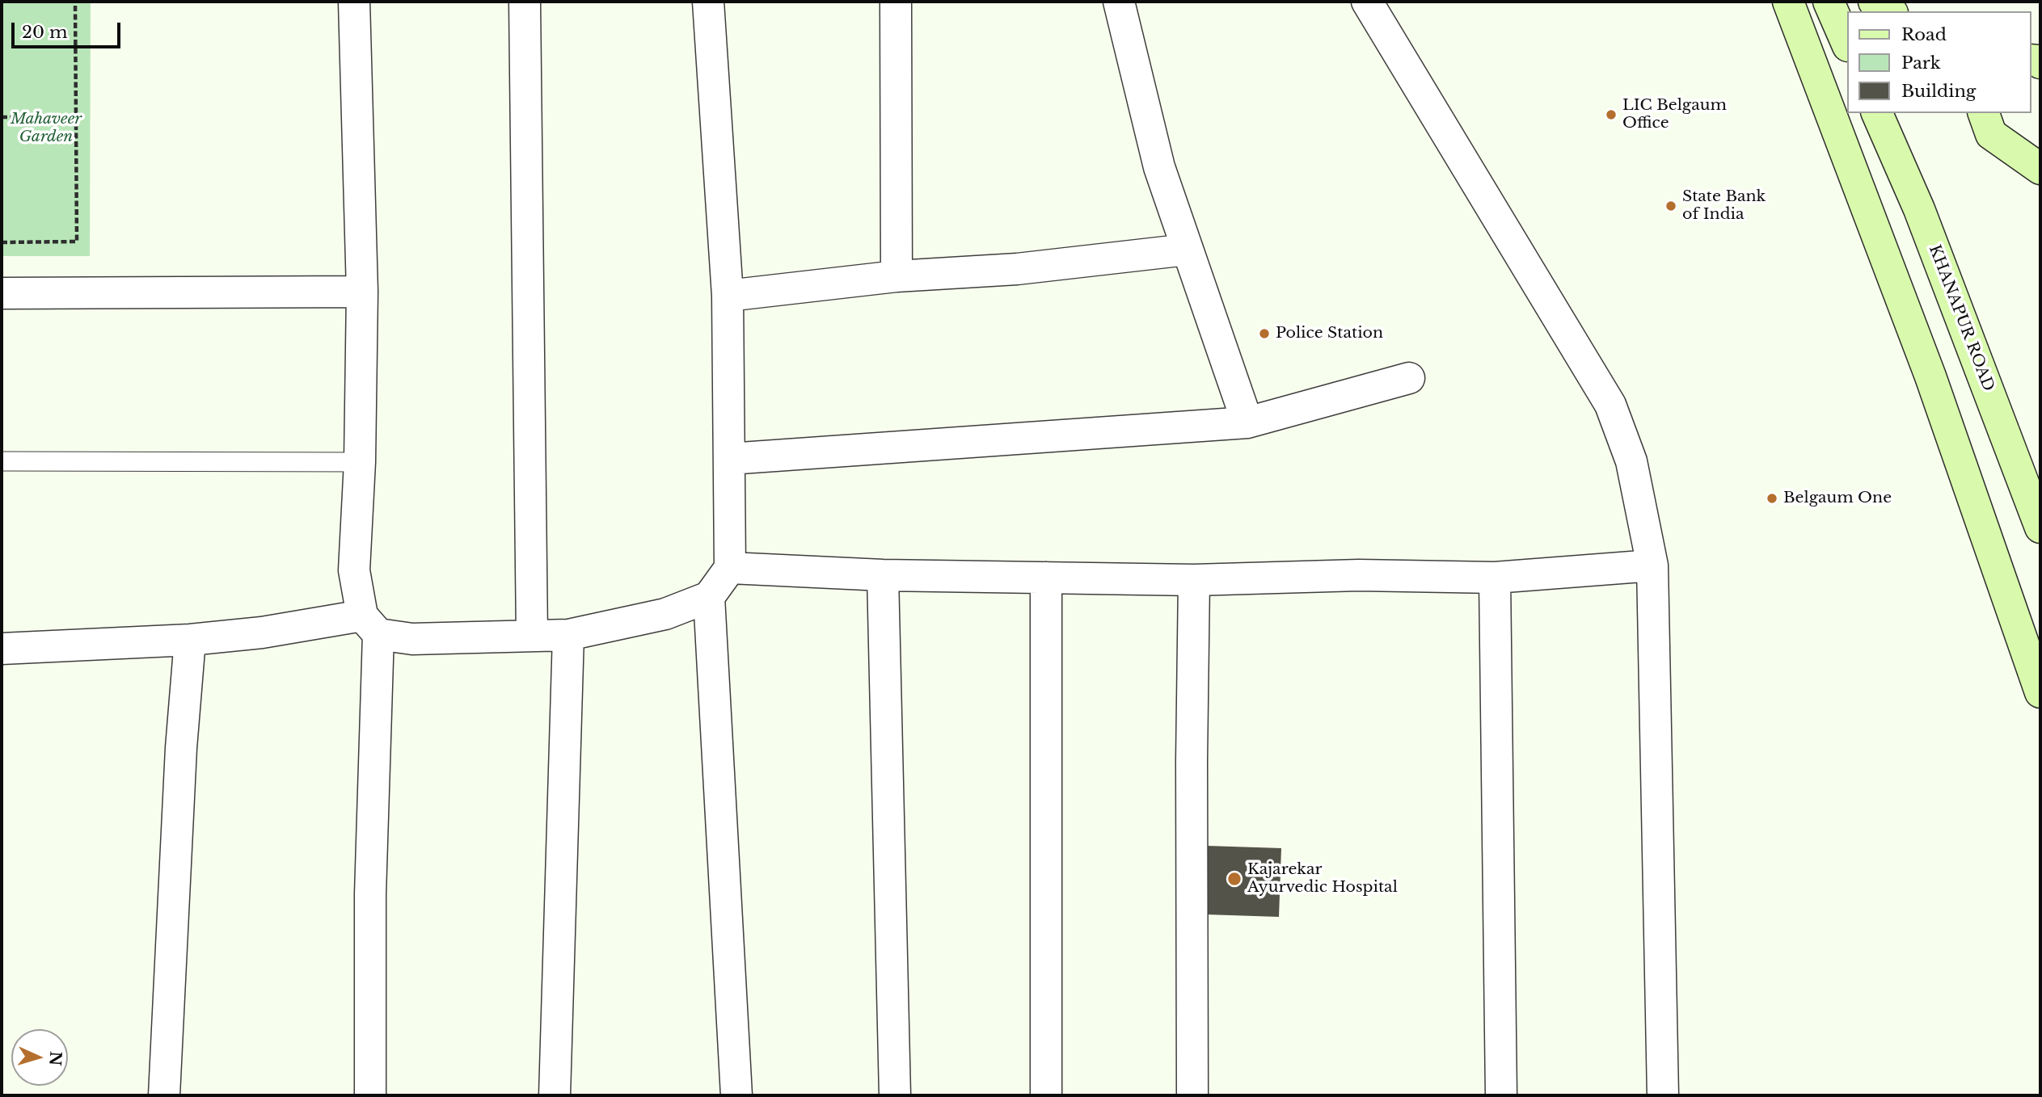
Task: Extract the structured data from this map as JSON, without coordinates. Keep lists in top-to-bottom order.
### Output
{
  "streets": {
    "main road": ["KHANAPUR ROAD"]
  },
  "parks": ["Mahaveer Garden"],
  "places": [
    "LIC Belgaum Office",
    "State Bank of India",
    "Police Station",
    "Belgaum One",
    "Kajarekar Ayurvedic Hospital"
  ],
  "legend": ["Road", "Park", "Building"],
  "scale_bar": "20 m",
  "north": "right"
}
